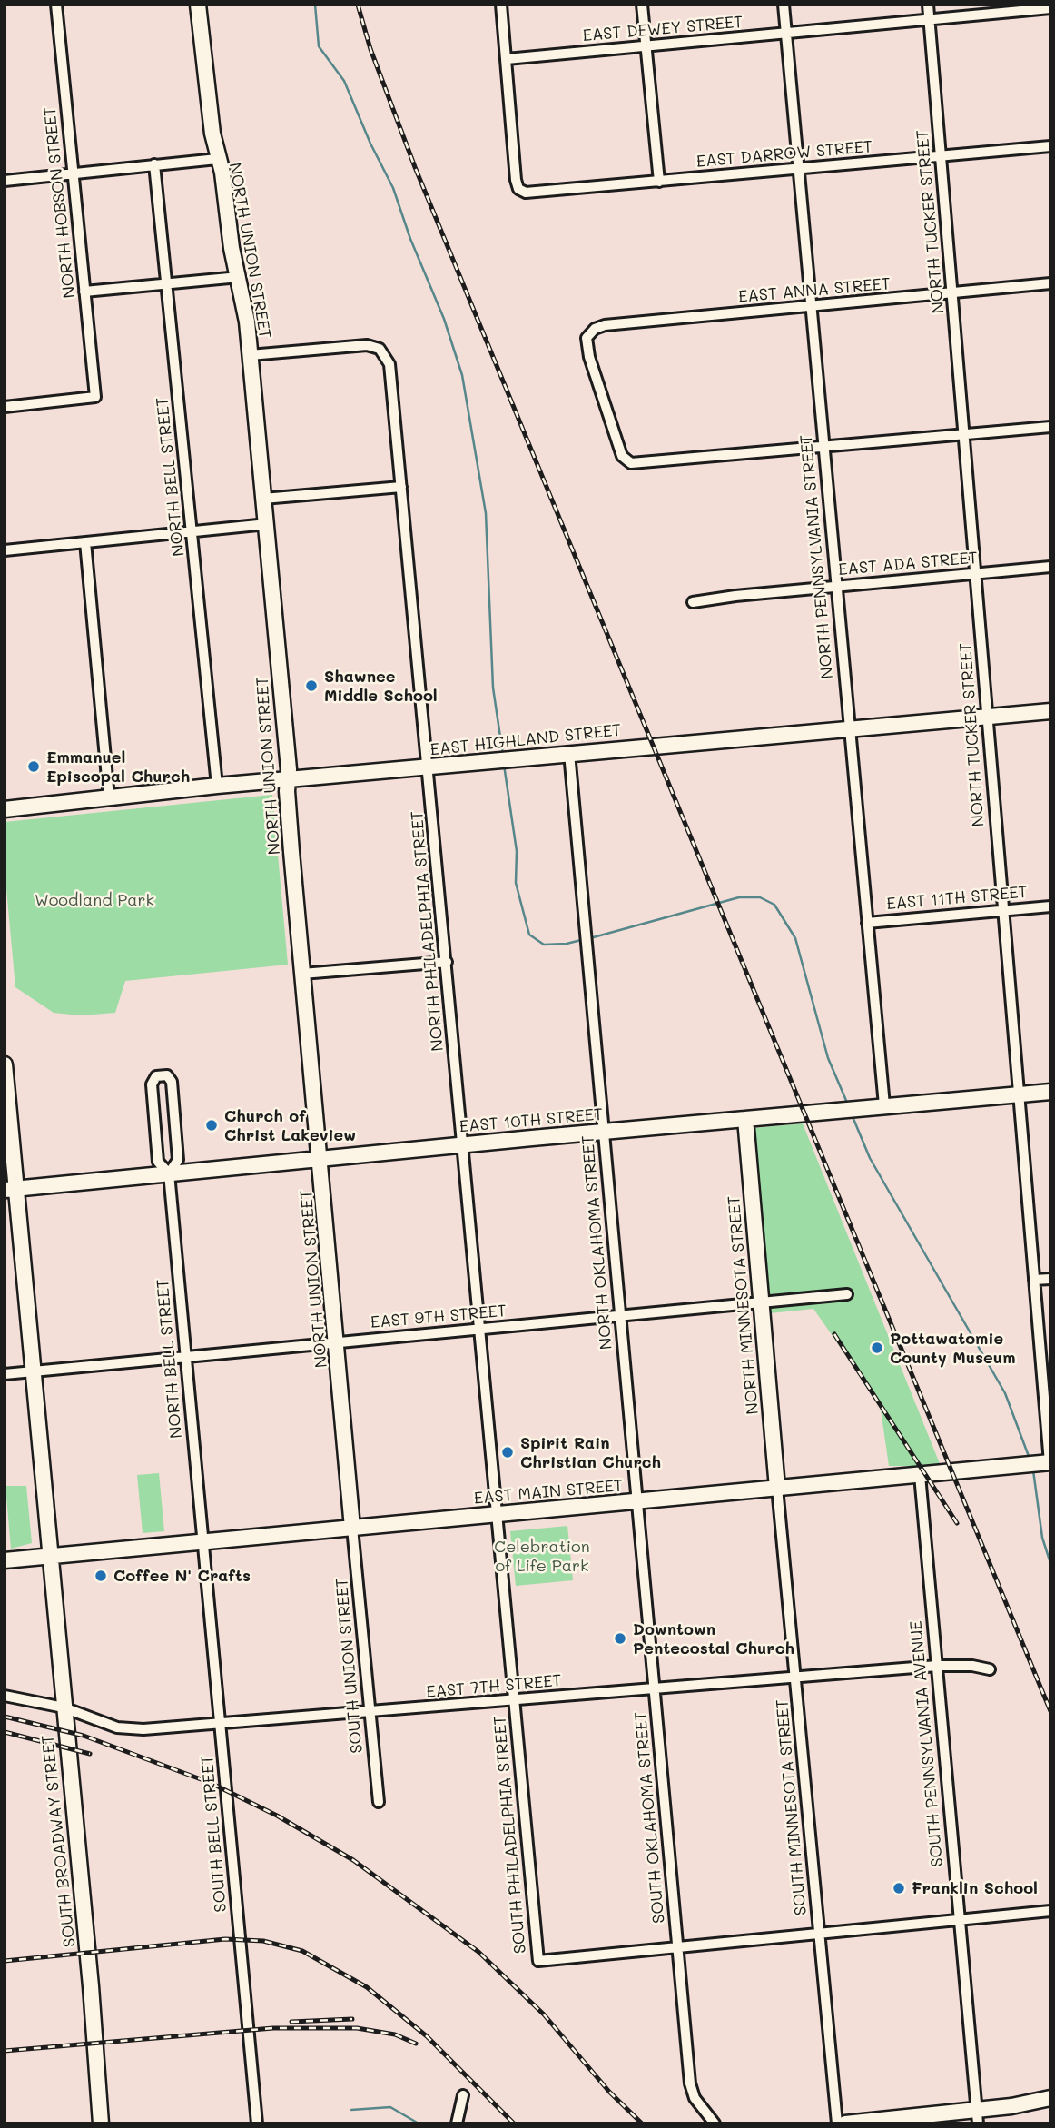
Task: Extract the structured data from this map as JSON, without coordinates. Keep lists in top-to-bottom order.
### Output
{
  "streets": {
    "street": [
      "EAST DEWEY STREET",
      "EAST DARROW STREET",
      "NORTH HOBSON STREET",
      "NORTH TUCKER STREET",
      "NORTH UNION STREET",
      "EAST ANNA STREET",
      "NORTH BELL STREET",
      "NORTH PENNSYLVANIA STREET",
      "EAST ADA STREET",
      "EAST HIGHLAND STREET",
      "EAST 11TH STREET",
      "NORTH PHILADELPHIA STREET",
      "EAST 10TH STREET",
      "NORTH OKLAHOMA STREET",
      "NORTH MINNESOTA STREET",
      "EAST 9TH STREET",
      "EAST MAIN STREET",
      "SOUTH UNION STREET",
      "EAST 7TH STREET",
      "SOUTH PENNSYLVANIA AVENUE",
      "SOUTH MINNESOTA STREET",
      "SOUTH OKLAHOMA STREET",
      "SOUTH BELL STREET",
      "SOUTH PHILADELPHIA STREET",
      "SOUTH BROADWAY STREET"
    ]
  },
  "crossings": [
    ["EAST DEWEY STREET", "EAST DARROW STREET"],
    ["EAST DEWEY STREET", "NORTH TUCKER STREET"],
    ["EAST DEWEY STREET", "NORTH PENNSYLVANIA STREET"],
    ["EAST DARROW STREET", "NORTH TUCKER STREET"],
    ["EAST DARROW STREET", "NORTH PENNSYLVANIA STREET"],
    ["NORTH TUCKER STREET", "EAST ANNA STREET"],
    ["NORTH TUCKER STREET", "EAST ADA STREET"],
    ["NORTH TUCKER STREET", "EAST HIGHLAND STREET"],
    ["NORTH TUCKER STREET", "EAST 11TH STREET"],
    ["NORTH TUCKER STREET", "EAST 10TH STREET"],
    ["NORTH TUCKER STREET", "EAST MAIN STREET"],
    ["NORTH UNION STREET", "EAST HIGHLAND STREET"],
    ["NORTH UNION STREET", "NORTH PHILADELPHIA STREET"],
    ["NORTH UNION STREET", "EAST 10TH STREET"],
    ["NORTH UNION STREET", "EAST 9TH STREET"],
    ["NORTH UNION STREET", "EAST MAIN STREET"],
    ["NORTH UNION STREET", "SOUTH UNION STREET"],
    ["EAST ANNA STREET", "NORTH PENNSYLVANIA STREET"],
    ["NORTH BELL STREET", "EAST HIGHLAND STREET"],
    ["NORTH BELL STREET", "EAST 10TH STREET"],
    ["NORTH BELL STREET", "EAST 9TH STREET"],
    ["NORTH BELL STREET", "EAST MAIN STREET"],
    ["NORTH BELL STREET", "SOUTH BELL STREET"],
    ["NORTH PENNSYLVANIA STREET", "EAST ADA STREET"],
    ["NORTH PENNSYLVANIA STREET", "EAST HIGHLAND STREET"],
    ["NORTH PENNSYLVANIA STREET", "EAST 11TH STREET"],
    ["NORTH PENNSYLVANIA STREET", "EAST 10TH STREET"],
    ["EAST HIGHLAND STREET", "NORTH PHILADELPHIA STREET"],
    ["EAST HIGHLAND STREET", "NORTH OKLAHOMA STREET"],
    ["NORTH PHILADELPHIA STREET", "EAST 10TH STREET"],
    ["NORTH PHILADELPHIA STREET", "EAST 9TH STREET"],
    ["NORTH PHILADELPHIA STREET", "EAST MAIN STREET"],
    ["NORTH PHILADELPHIA STREET", "SOUTH PHILADELPHIA STREET"],
    ["EAST 10TH STREET", "NORTH OKLAHOMA STREET"],
    ["EAST 10TH STREET", "NORTH MINNESOTA STREET"],
    ["EAST 10TH STREET", "SOUTH BROADWAY STREET"],
    ["NORTH OKLAHOMA STREET", "EAST 9TH STREET"],
    ["NORTH OKLAHOMA STREET", "EAST MAIN STREET"],
    ["NORTH OKLAHOMA STREET", "SOUTH OKLAHOMA STREET"],
    ["NORTH MINNESOTA STREET", "EAST 9TH STREET"],
    ["NORTH MINNESOTA STREET", "EAST MAIN STREET"],
    ["NORTH MINNESOTA STREET", "SOUTH MINNESOTA STREET"],
    ["EAST 9TH STREET", "SOUTH BROADWAY STREET"],
    ["EAST MAIN STREET", "SOUTH UNION STREET"],
    ["EAST MAIN STREET", "SOUTH PENNSYLVANIA AVENUE"],
    ["EAST MAIN STREET", "SOUTH MINNESOTA STREET"],
    ["EAST MAIN STREET", "SOUTH OKLAHOMA STREET"],
    ["EAST MAIN STREET", "SOUTH BELL STREET"],
    ["EAST MAIN STREET", "SOUTH PHILADELPHIA STREET"],
    ["EAST MAIN STREET", "SOUTH BROADWAY STREET"],
    ["SOUTH UNION STREET", "EAST 7TH STREET"],
    ["EAST 7TH STREET", "SOUTH PENNSYLVANIA AVENUE"],
    ["EAST 7TH STREET", "SOUTH MINNESOTA STREET"],
    ["EAST 7TH STREET", "SOUTH OKLAHOMA STREET"],
    ["EAST 7TH STREET", "SOUTH BELL STREET"],
    ["EAST 7TH STREET", "SOUTH PHILADELPHIA STREET"],
    ["EAST 7TH STREET", "SOUTH BROADWAY STREET"],
    ["SOUTH OKLAHOMA STREET", "SOUTH PHILADELPHIA STREET"]
  ],
  "parks": ["Woodland Park", "Celebration of Life Park"],
  "places": [
    "Shawnee Middle School",
    "Emmanuel Episcopal Church",
    "Church of Christ Lakeview",
    "Pottawatomie County Museum",
    "Spirit Rain Christian Church",
    "Coffee N' Crafts",
    "Downtown Pentecostal Church",
    "Franklin School"
  ]
}
